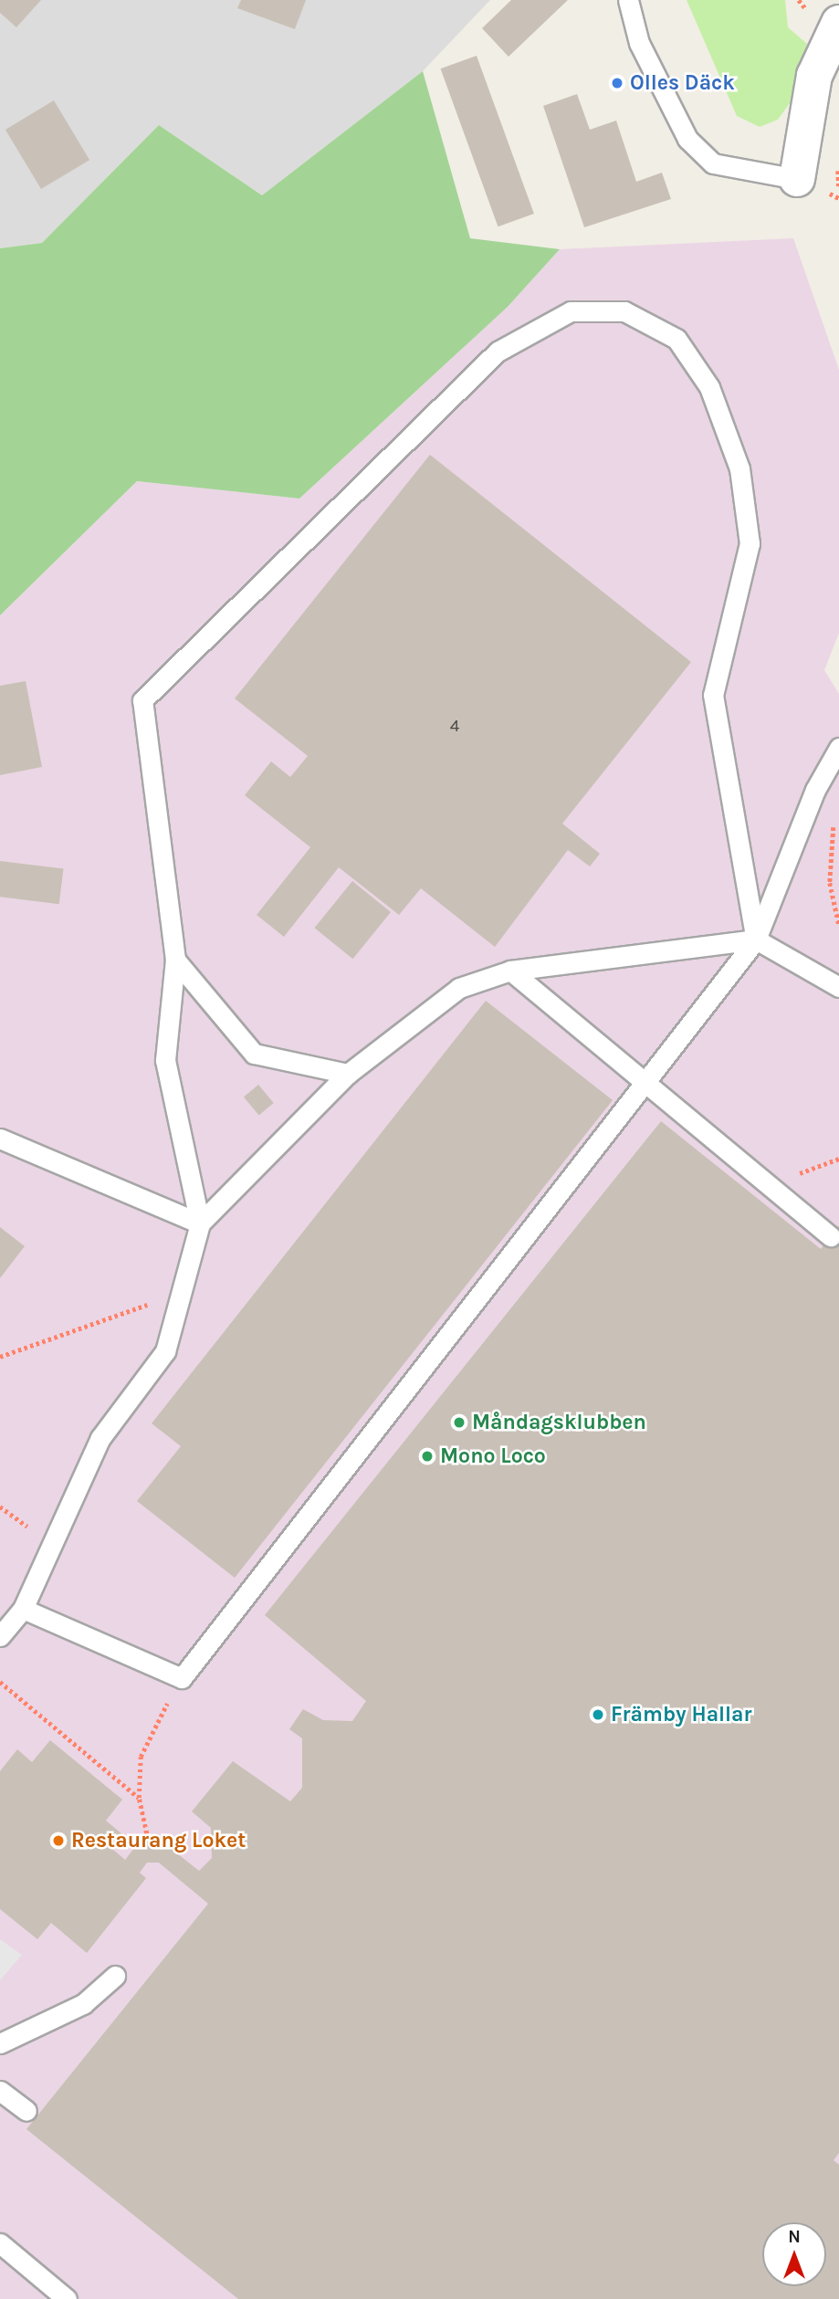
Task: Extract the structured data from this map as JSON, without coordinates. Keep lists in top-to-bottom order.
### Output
{
  "places": [
    "Olles Däck",
    "Måndagsklubben",
    "Mono Loco",
    "Främby Hallar",
    "Restaurang Loket"
  ],
  "house_numbers": ["4"],
  "north": "top"
}
